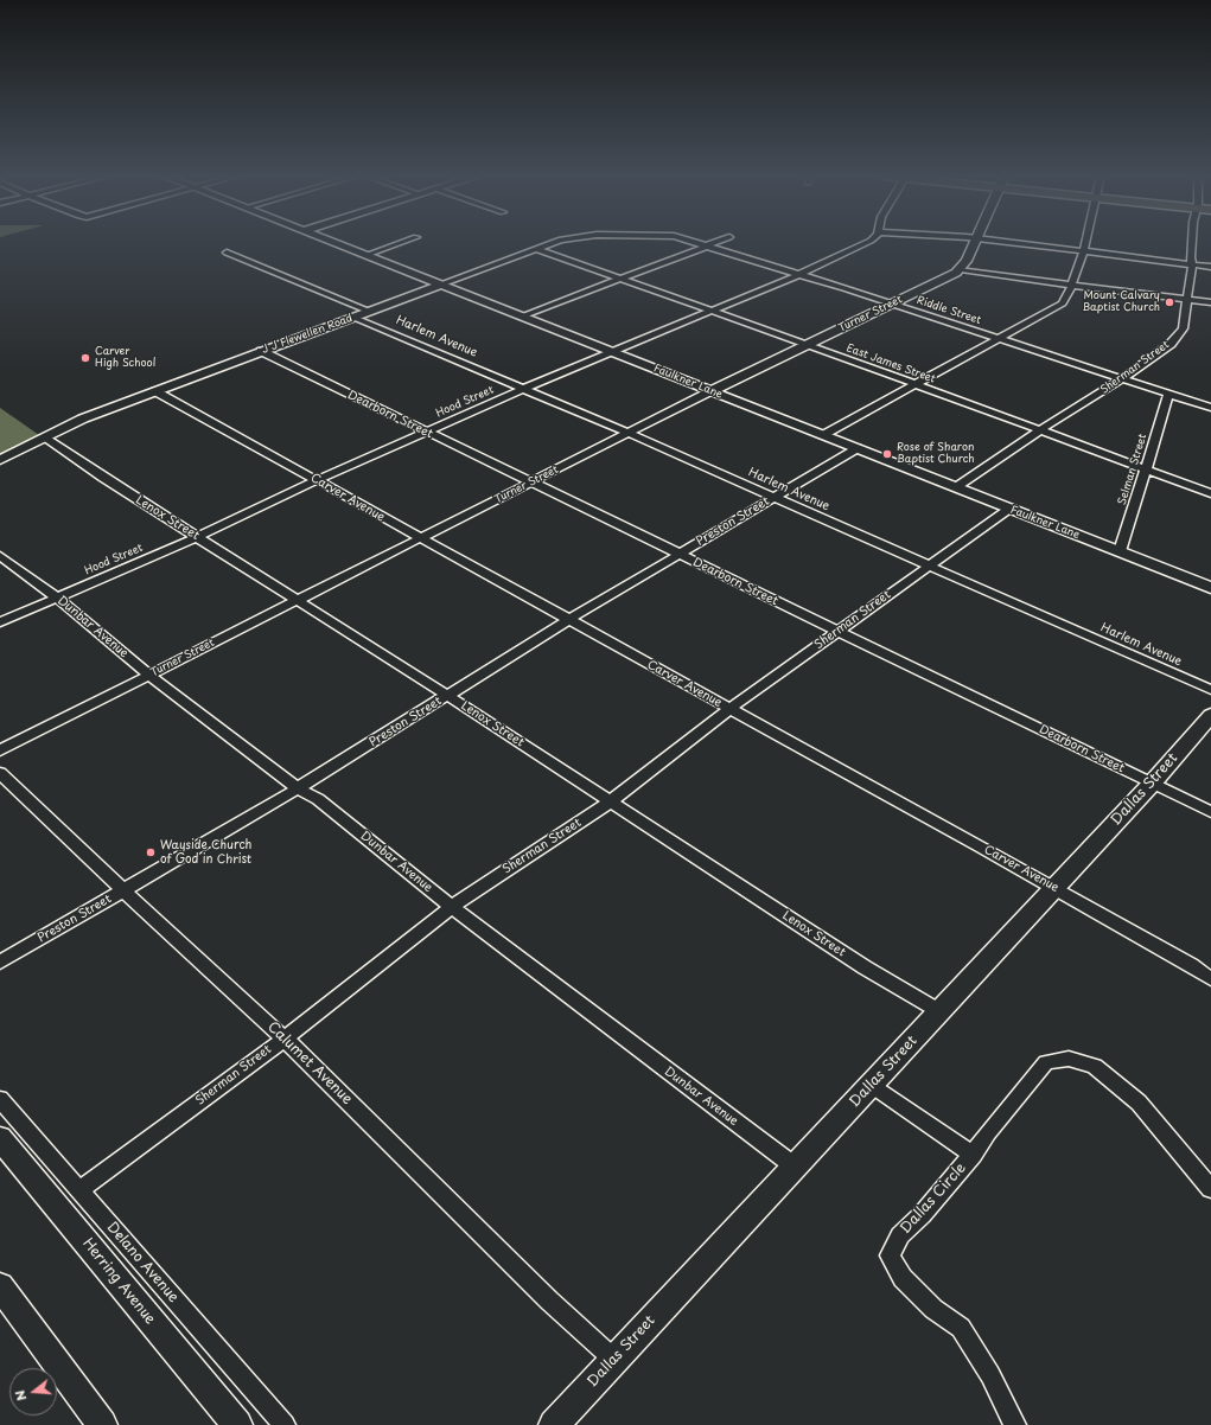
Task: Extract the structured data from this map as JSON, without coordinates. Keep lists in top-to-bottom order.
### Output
{
  "streets": {
    "street": [
      "Riddle Street",
      "Turner Street",
      "J J Flewellen Road",
      "Harlem Avenue",
      "East James Street",
      "Sherman Street",
      "Faulkner Lane",
      "Hood Street",
      "Dearborn Street",
      "Selman Street",
      "Carver Avenue",
      "Lenox Street",
      "Preston Street",
      "Dunbar Avenue",
      "Dallas Street",
      "Calumet Avenue",
      "Dallas Circle",
      "Delano Avenue",
      "Herring Avenue"
    ]
  },
  "crossings": [
    ["Riddle Street", "Turner Street"],
    ["Riddle Street", "Sherman Street"],
    ["Riddle Street", "Hood Street"],
    ["Riddle Street", "Selman Street"],
    ["Turner Street", "Harlem Avenue"],
    ["Turner Street", "East James Street"],
    ["Turner Street", "Faulkner Lane"],
    ["Turner Street", "Dearborn Street"],
    ["Turner Street", "Carver Avenue"],
    ["Turner Street", "Lenox Street"],
    ["Turner Street", "Dunbar Avenue"],
    ["J J Flewellen Road", "Harlem Avenue"],
    ["J J Flewellen Road", "East James Street"],
    ["J J Flewellen Road", "Faulkner Lane"],
    ["J J Flewellen Road", "Dearborn Street"],
    ["J J Flewellen Road", "Carver Avenue"],
    ["J J Flewellen Road", "Lenox Street"],
    ["Harlem Avenue", "Sherman Street"],
    ["Harlem Avenue", "Hood Street"],
    ["Harlem Avenue", "Preston Street"],
    ["East James Street", "Sherman Street"],
    ["East James Street", "Hood Street"],
    ["East James Street", "Selman Street"],
    ["Sherman Street", "Faulkner Lane"],
    ["Sherman Street", "Dearborn Street"],
    ["Sherman Street", "Carver Avenue"],
    ["Sherman Street", "Lenox Street"],
    ["Sherman Street", "Dunbar Avenue"],
    ["Sherman Street", "Calumet Avenue"],
    ["Sherman Street", "Delano Avenue"],
    ["Faulkner Lane", "Hood Street"],
    ["Faulkner Lane", "Selman Street"],
    ["Faulkner Lane", "Preston Street"],
    ["Hood Street", "Dearborn Street"],
    ["Hood Street", "Carver Avenue"],
    ["Hood Street", "Lenox Street"],
    ["Hood Street", "Dunbar Avenue"],
    ["Dearborn Street", "Preston Street"],
    ["Dearborn Street", "Dallas Street"],
    ["Carver Avenue", "Preston Street"],
    ["Carver Avenue", "Dallas Street"],
    ["Lenox Street", "Preston Street"],
    ["Lenox Street", "Dallas Street"],
    ["Preston Street", "Dunbar Avenue"],
    ["Preston Street", "Calumet Avenue"],
    ["Dunbar Avenue", "Dallas Street"],
    ["Dallas Street", "Calumet Avenue"],
    ["Dallas Street", "Dallas Circle"]
  ],
  "places": [
    "Mount Calvary Baptist Church",
    "Carver High School",
    "Rose of Sharon Baptist Church",
    "Wayside Church of God in Christ"
  ],
  "north": "left"
}
